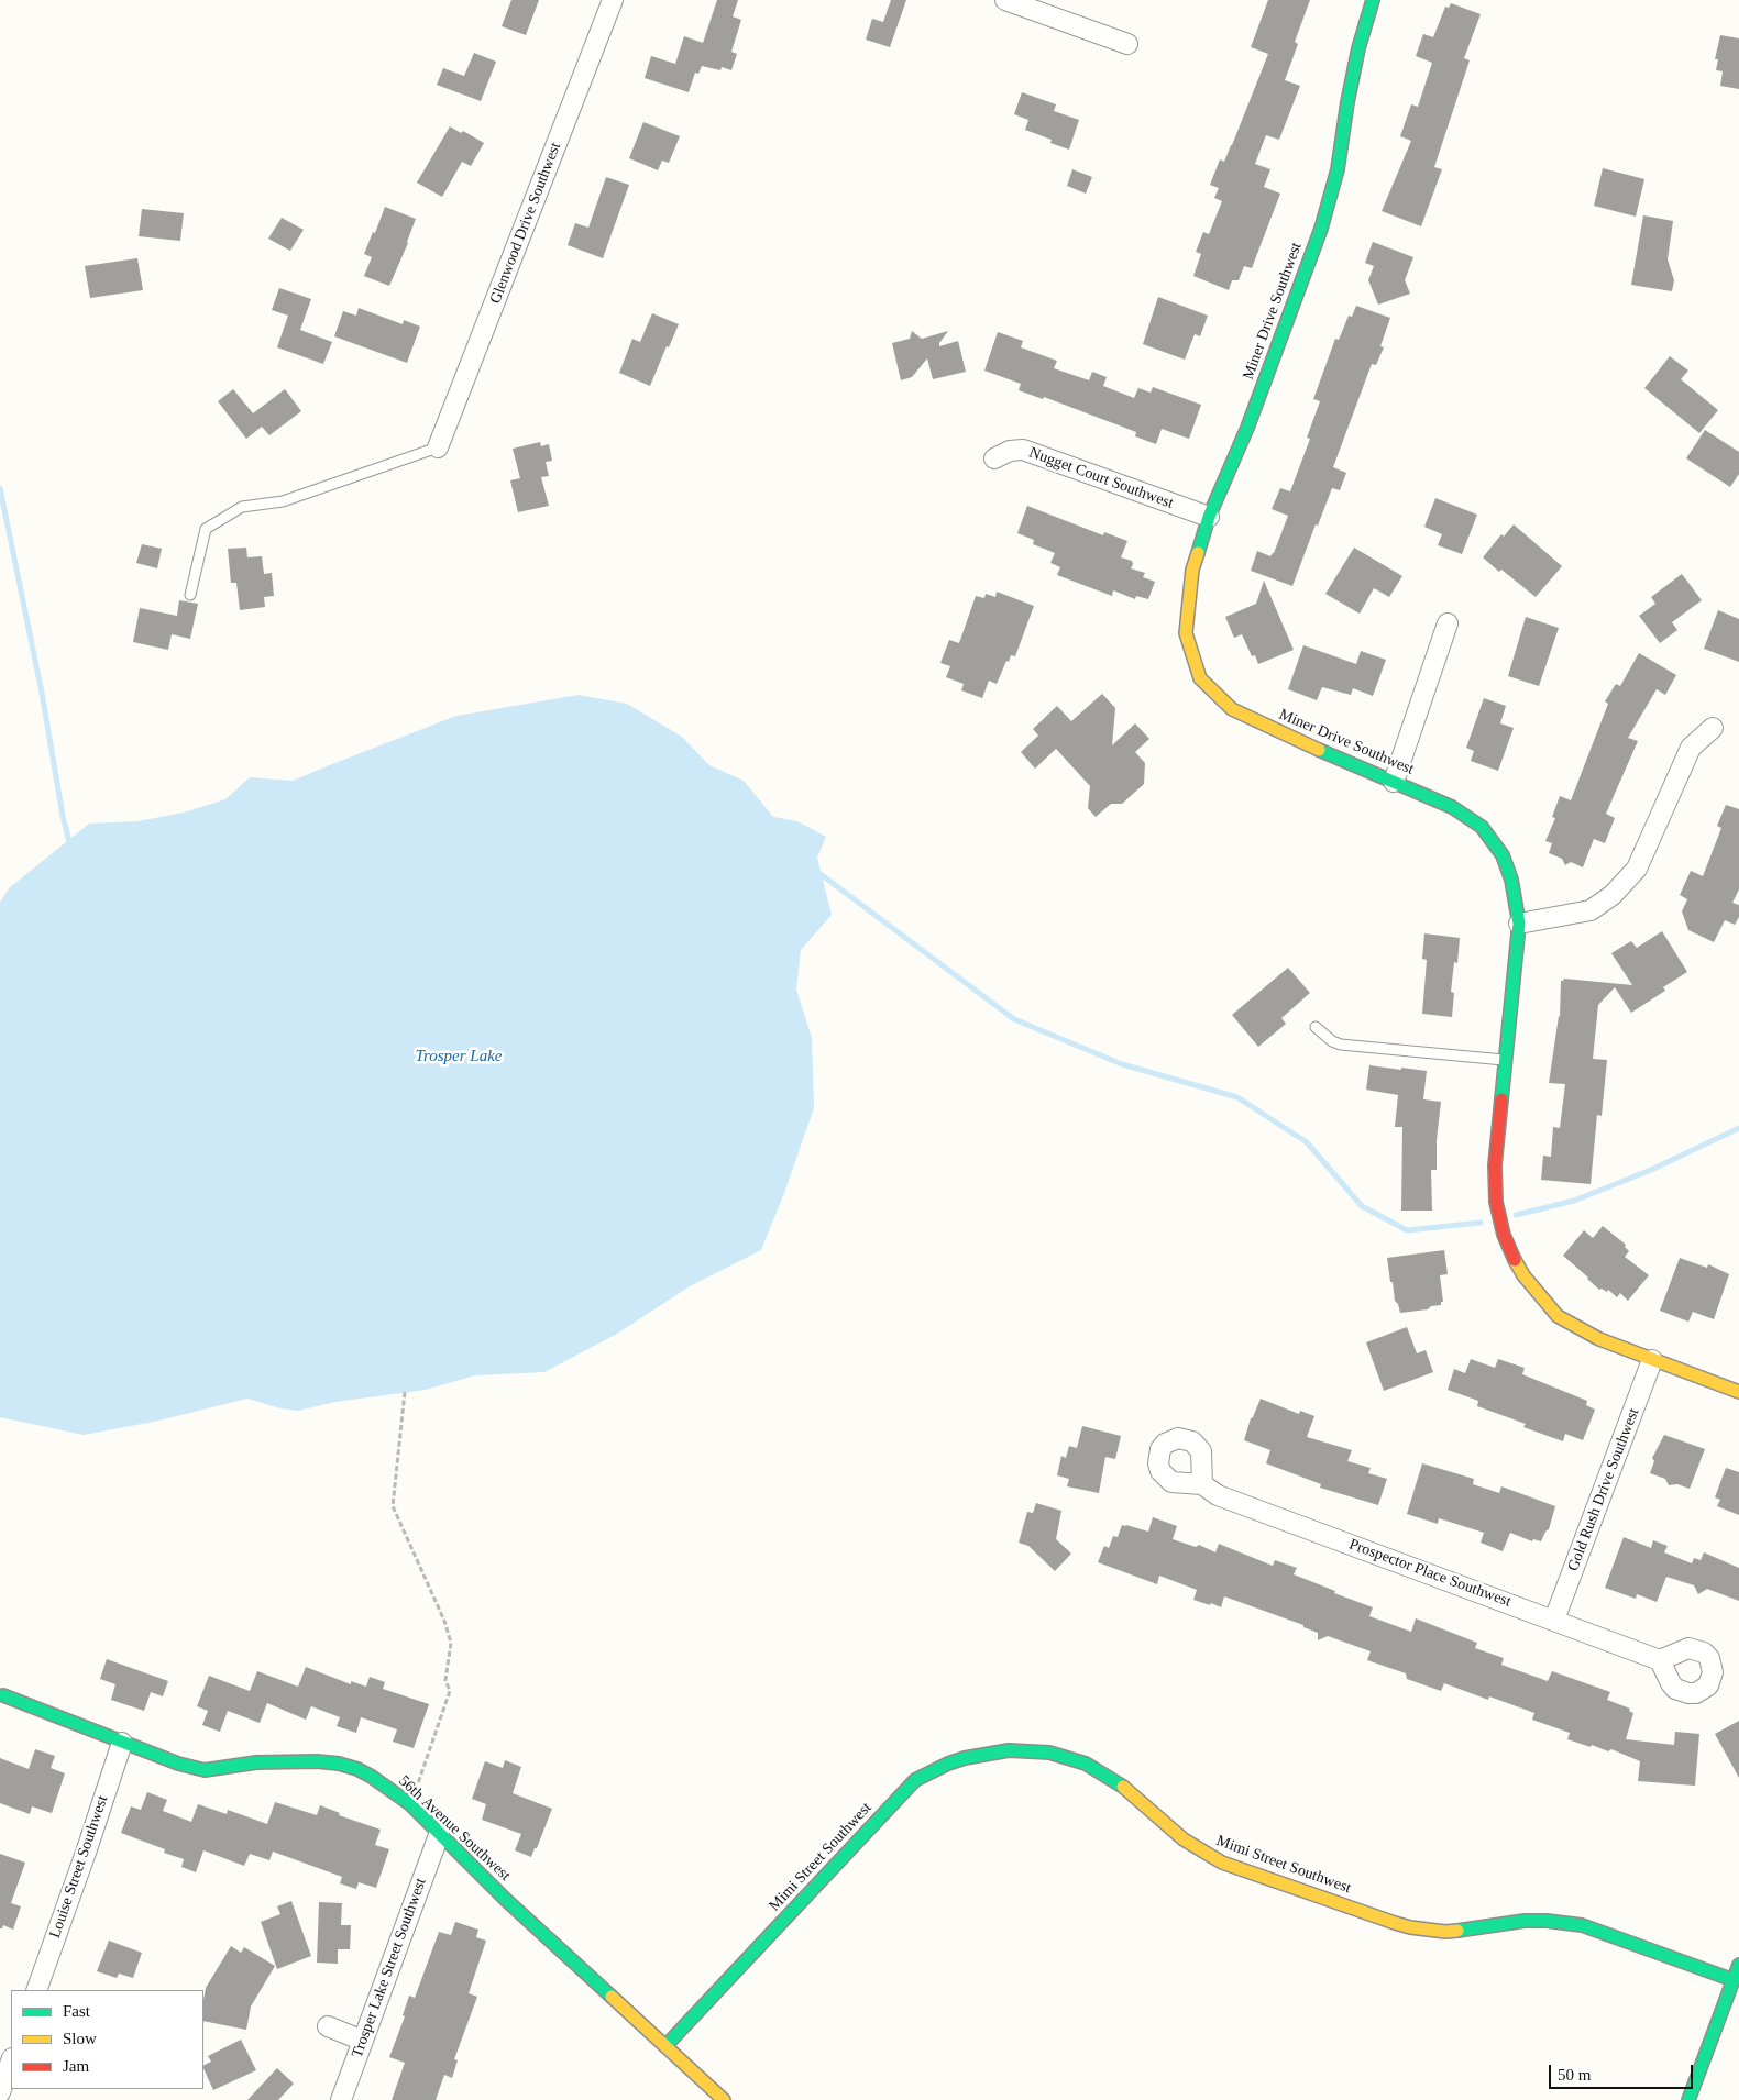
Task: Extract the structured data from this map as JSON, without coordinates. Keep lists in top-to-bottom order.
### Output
{
  "streets": {
    "street": [
      "Glenwood Drive Southwest",
      "Miner Drive Southwest",
      "Nugget Court Southwest",
      "Gold Rush Drive Southwest",
      "Prospector Place Southwest",
      "56th Avenue Southwest",
      "Mimi Street Southwest",
      "Louise Street Southwest",
      "Trosper Lake Street Southwest"
    ]
  },
  "crossings": [
    ["Miner Drive Southwest", "Nugget Court Southwest"],
    ["Miner Drive Southwest", "Gold Rush Drive Southwest"],
    ["Gold Rush Drive Southwest", "Prospector Place Southwest"],
    ["56th Avenue Southwest", "Mimi Street Southwest"],
    ["56th Avenue Southwest", "Louise Street Southwest"],
    ["56th Avenue Southwest", "Trosper Lake Street Southwest"]
  ],
  "water": ["Trosper Lake"],
  "legend": ["Fast", "Slow", "Jam"],
  "scale_bar": "50 m"
}
